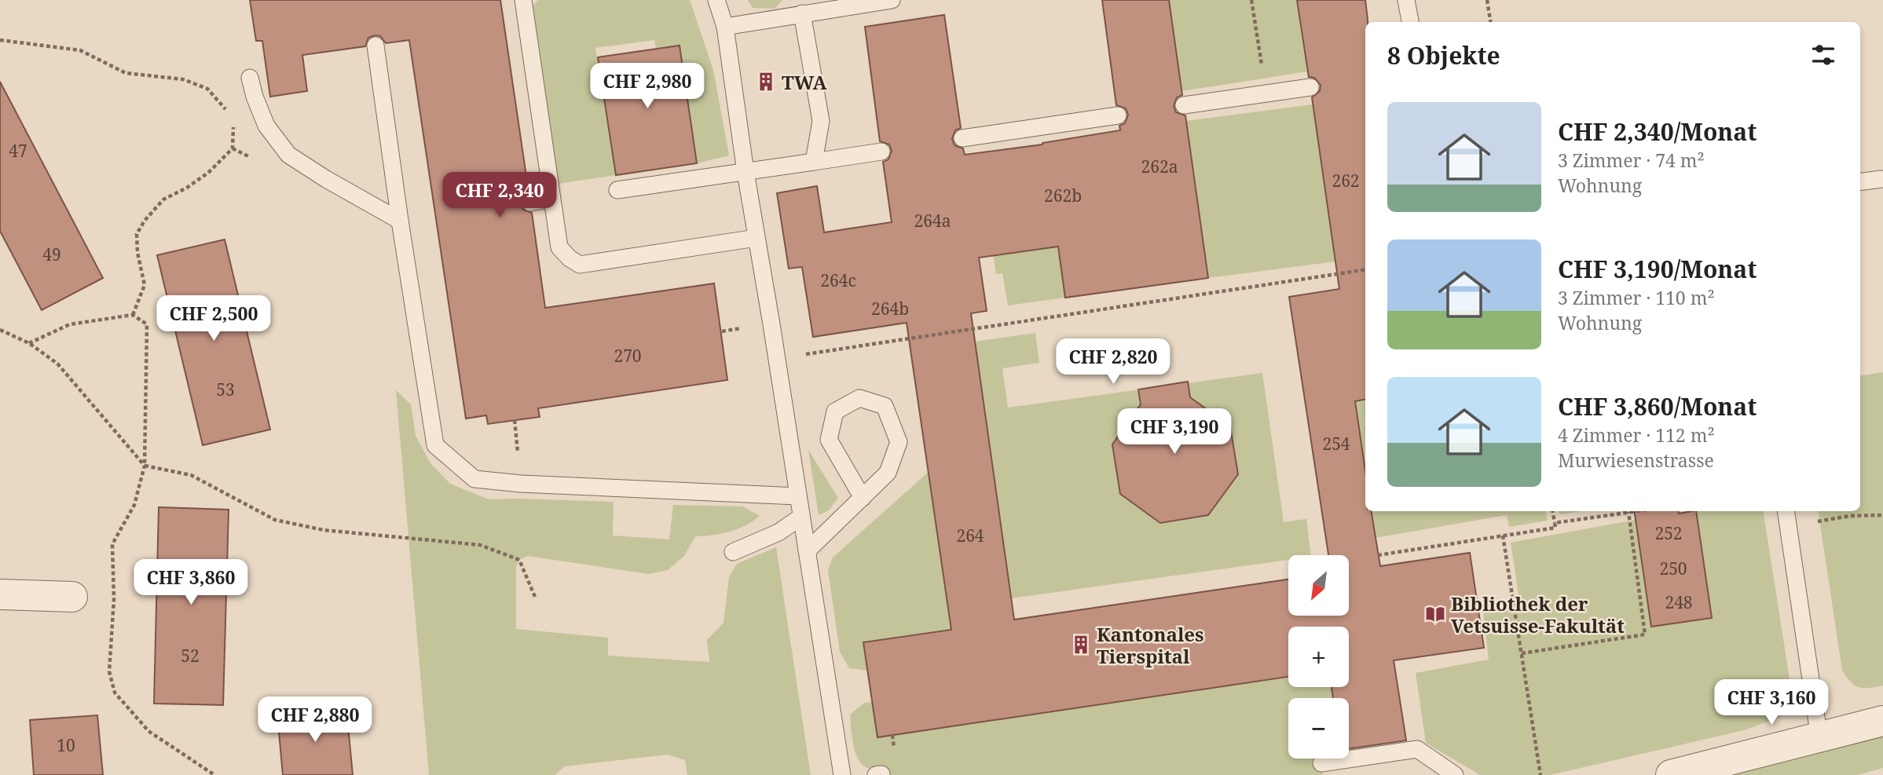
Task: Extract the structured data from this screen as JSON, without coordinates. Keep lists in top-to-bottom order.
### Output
{
  "places": {
    "building": ["TWA", "Kantonales Tierspital"],
    "library": ["Bibliothek der Vetsuisse-Fakultät"]
  },
  "house_numbers": [
    "47",
    "262a",
    "262",
    "262b",
    "264a",
    "49",
    "264c",
    "264b",
    "270",
    "53",
    "254",
    "252",
    "264",
    "250",
    "248",
    "52",
    "10"
  ],
  "north": "bottom left",
  "page": {
    "heading": "8 Objekte",
    "price": [
      "CHF 2,980",
      "CHF 2,340",
      "CHF 2,500",
      "CHF 2,820",
      "CHF 3,190",
      "CHF 3,860",
      "CHF 3,160",
      "CHF 2,880"
    ],
    "list": [
      {
        "name": "CHF 2,340/Monat",
        "note": "3 Zimmer · 74 m² · Wohnung"
      },
      {
        "name": "CHF 3,190/Monat",
        "note": "3 Zimmer · 110 m² · Wohnung"
      },
      {
        "name": "CHF 3,860/Monat",
        "note": "4 Zimmer · 112 m² · Murwiesenstrasse"
      }
    ],
    "map_buttons": ["+", "−"]
  }
}
